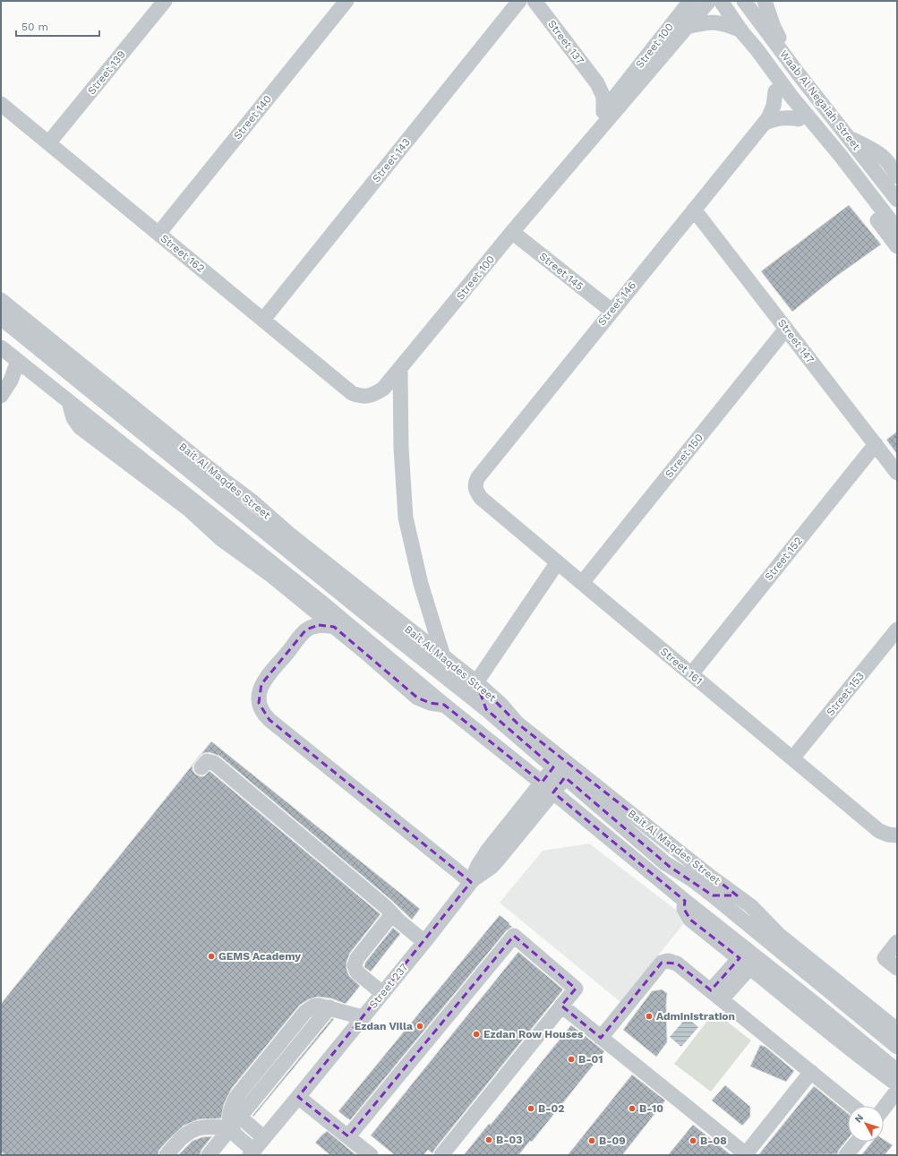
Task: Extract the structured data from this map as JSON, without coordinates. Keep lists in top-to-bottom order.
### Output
{
  "streets": {
    "street": [
      "Street 137",
      "Street 100",
      "Street 139",
      "Waab Al Negaiah Street",
      "Street 140",
      "Street 143",
      "Street 162",
      "Street 145",
      "Street 146",
      "Street 147",
      "Street 150",
      "Bait Al Maqdes Street",
      "Street 152",
      "Street 161",
      "Street 153",
      "Street 237"
    ]
  },
  "crossings": [
    ["Street 137", "Street 100"],
    ["Street 100", "Waab Al Negaiah Street"],
    ["Street 100", "Street 162"],
    ["Street 100", "Street 145"],
    ["Street 139", "Street 162"],
    ["Waab Al Negaiah Street", "Street 146"],
    ["Street 140", "Street 162"],
    ["Street 143", "Street 162"],
    ["Street 145", "Street 146"],
    ["Street 146", "Street 147"],
    ["Street 146", "Street 161"],
    ["Street 147", "Street 150"],
    ["Street 147", "Street 152"],
    ["Street 150", "Street 161"],
    ["Bait Al Maqdes Street", "Street 237"],
    ["Street 152", "Street 161"],
    ["Street 161", "Street 153"]
  ],
  "places": [
    "GEMS Academy",
    "Administration",
    "Ezdan Villa",
    "Ezdan Row Houses",
    "B-01",
    "B-02",
    "B-10",
    "B-03",
    "B-09",
    "B-08"
  ],
  "scale_bar": "50 m",
  "north": "top left"
}
